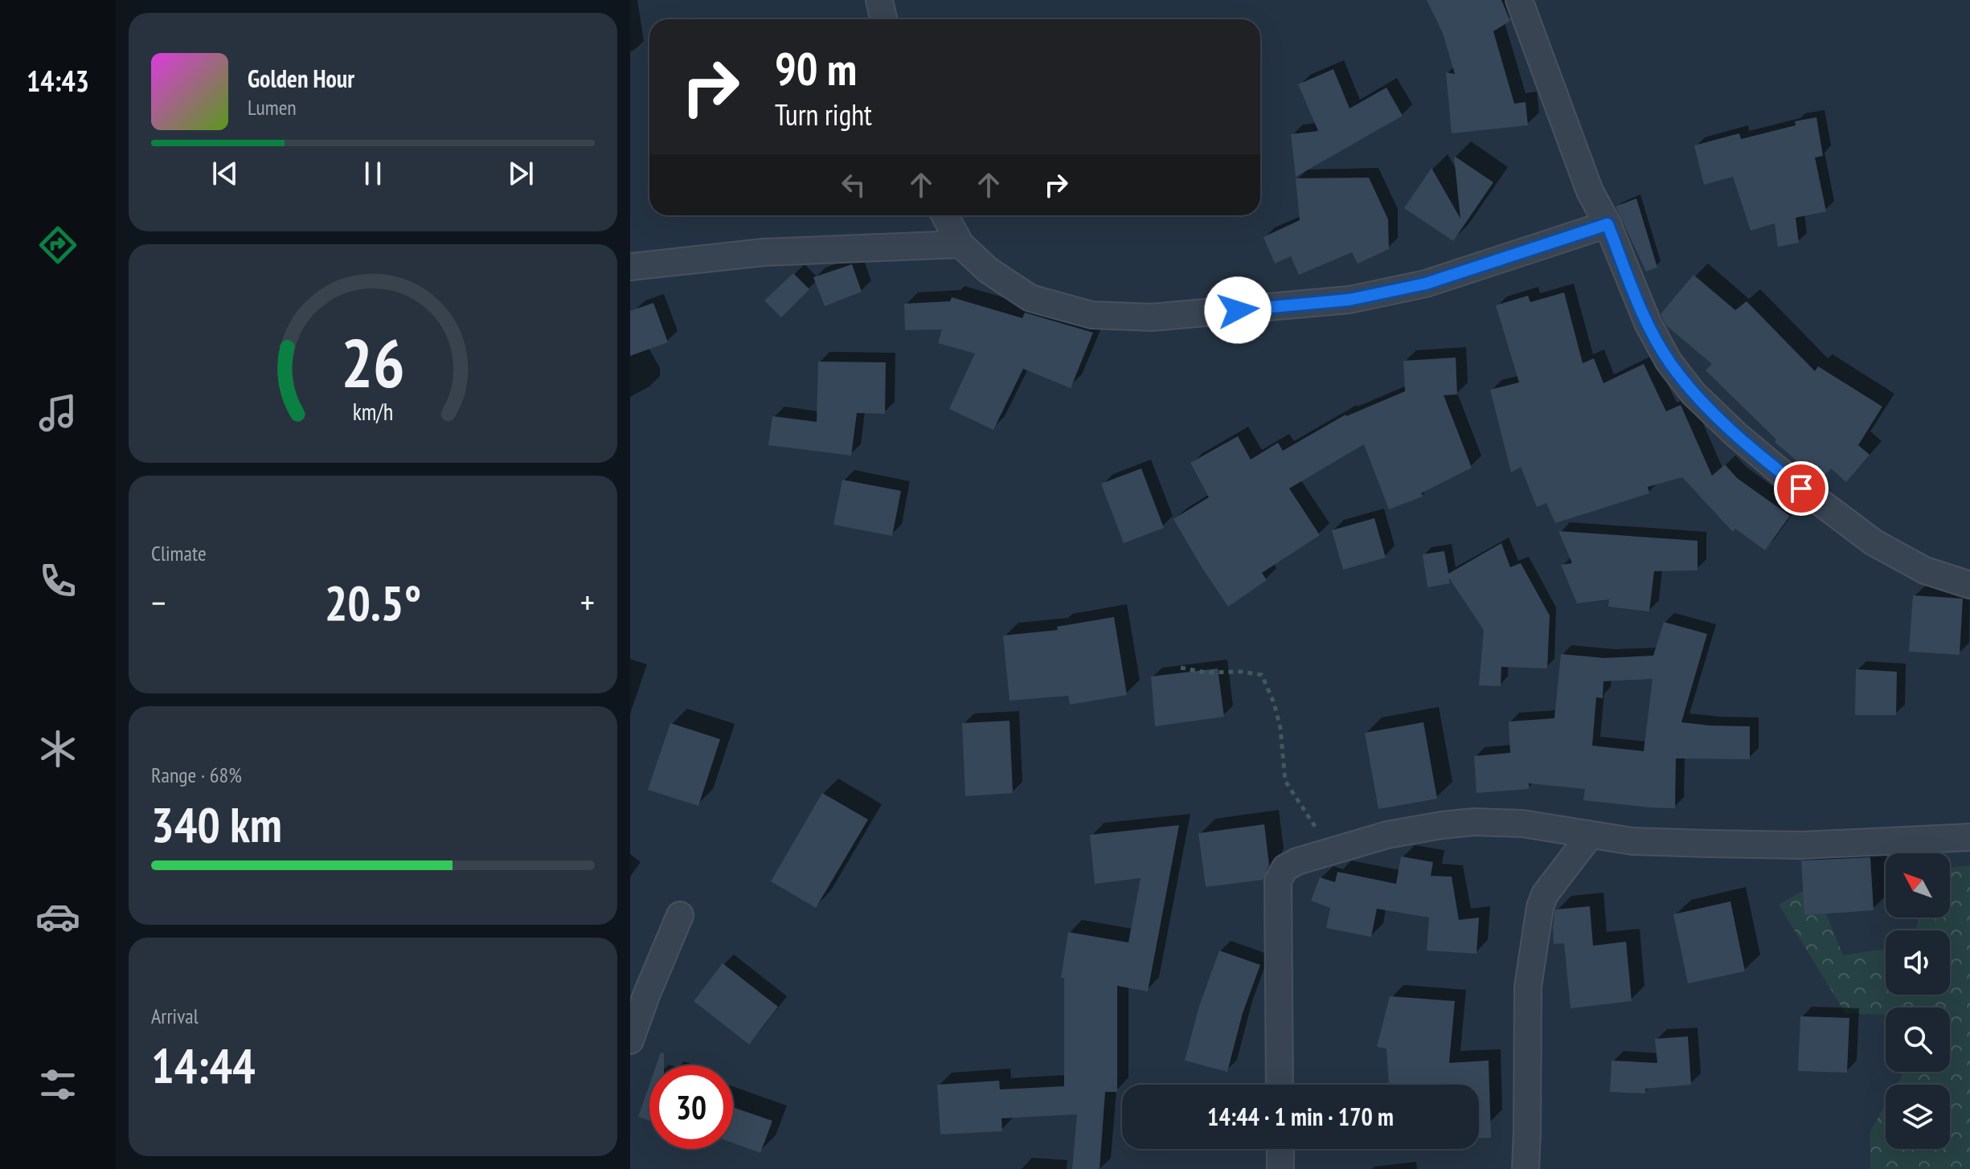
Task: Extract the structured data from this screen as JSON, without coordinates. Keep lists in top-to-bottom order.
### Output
{
  "north": "top left",
  "page": {
    "tabs": "14:43",
    "turn": ["90 m", "Turn right"],
    "song": ["Golden Hour", "Lumen"],
    "tile": [
      "Climate",
      ["Range · 68%", "340 km"],
      ["Arrival", "14:44"]
    ],
    "heat": ["−", "20.5°", "+"],
    "limit": "30",
    "trip": "14:44 · 1 min · 170 m",
    "gauge": ["26", "km/h"]
  }
}
